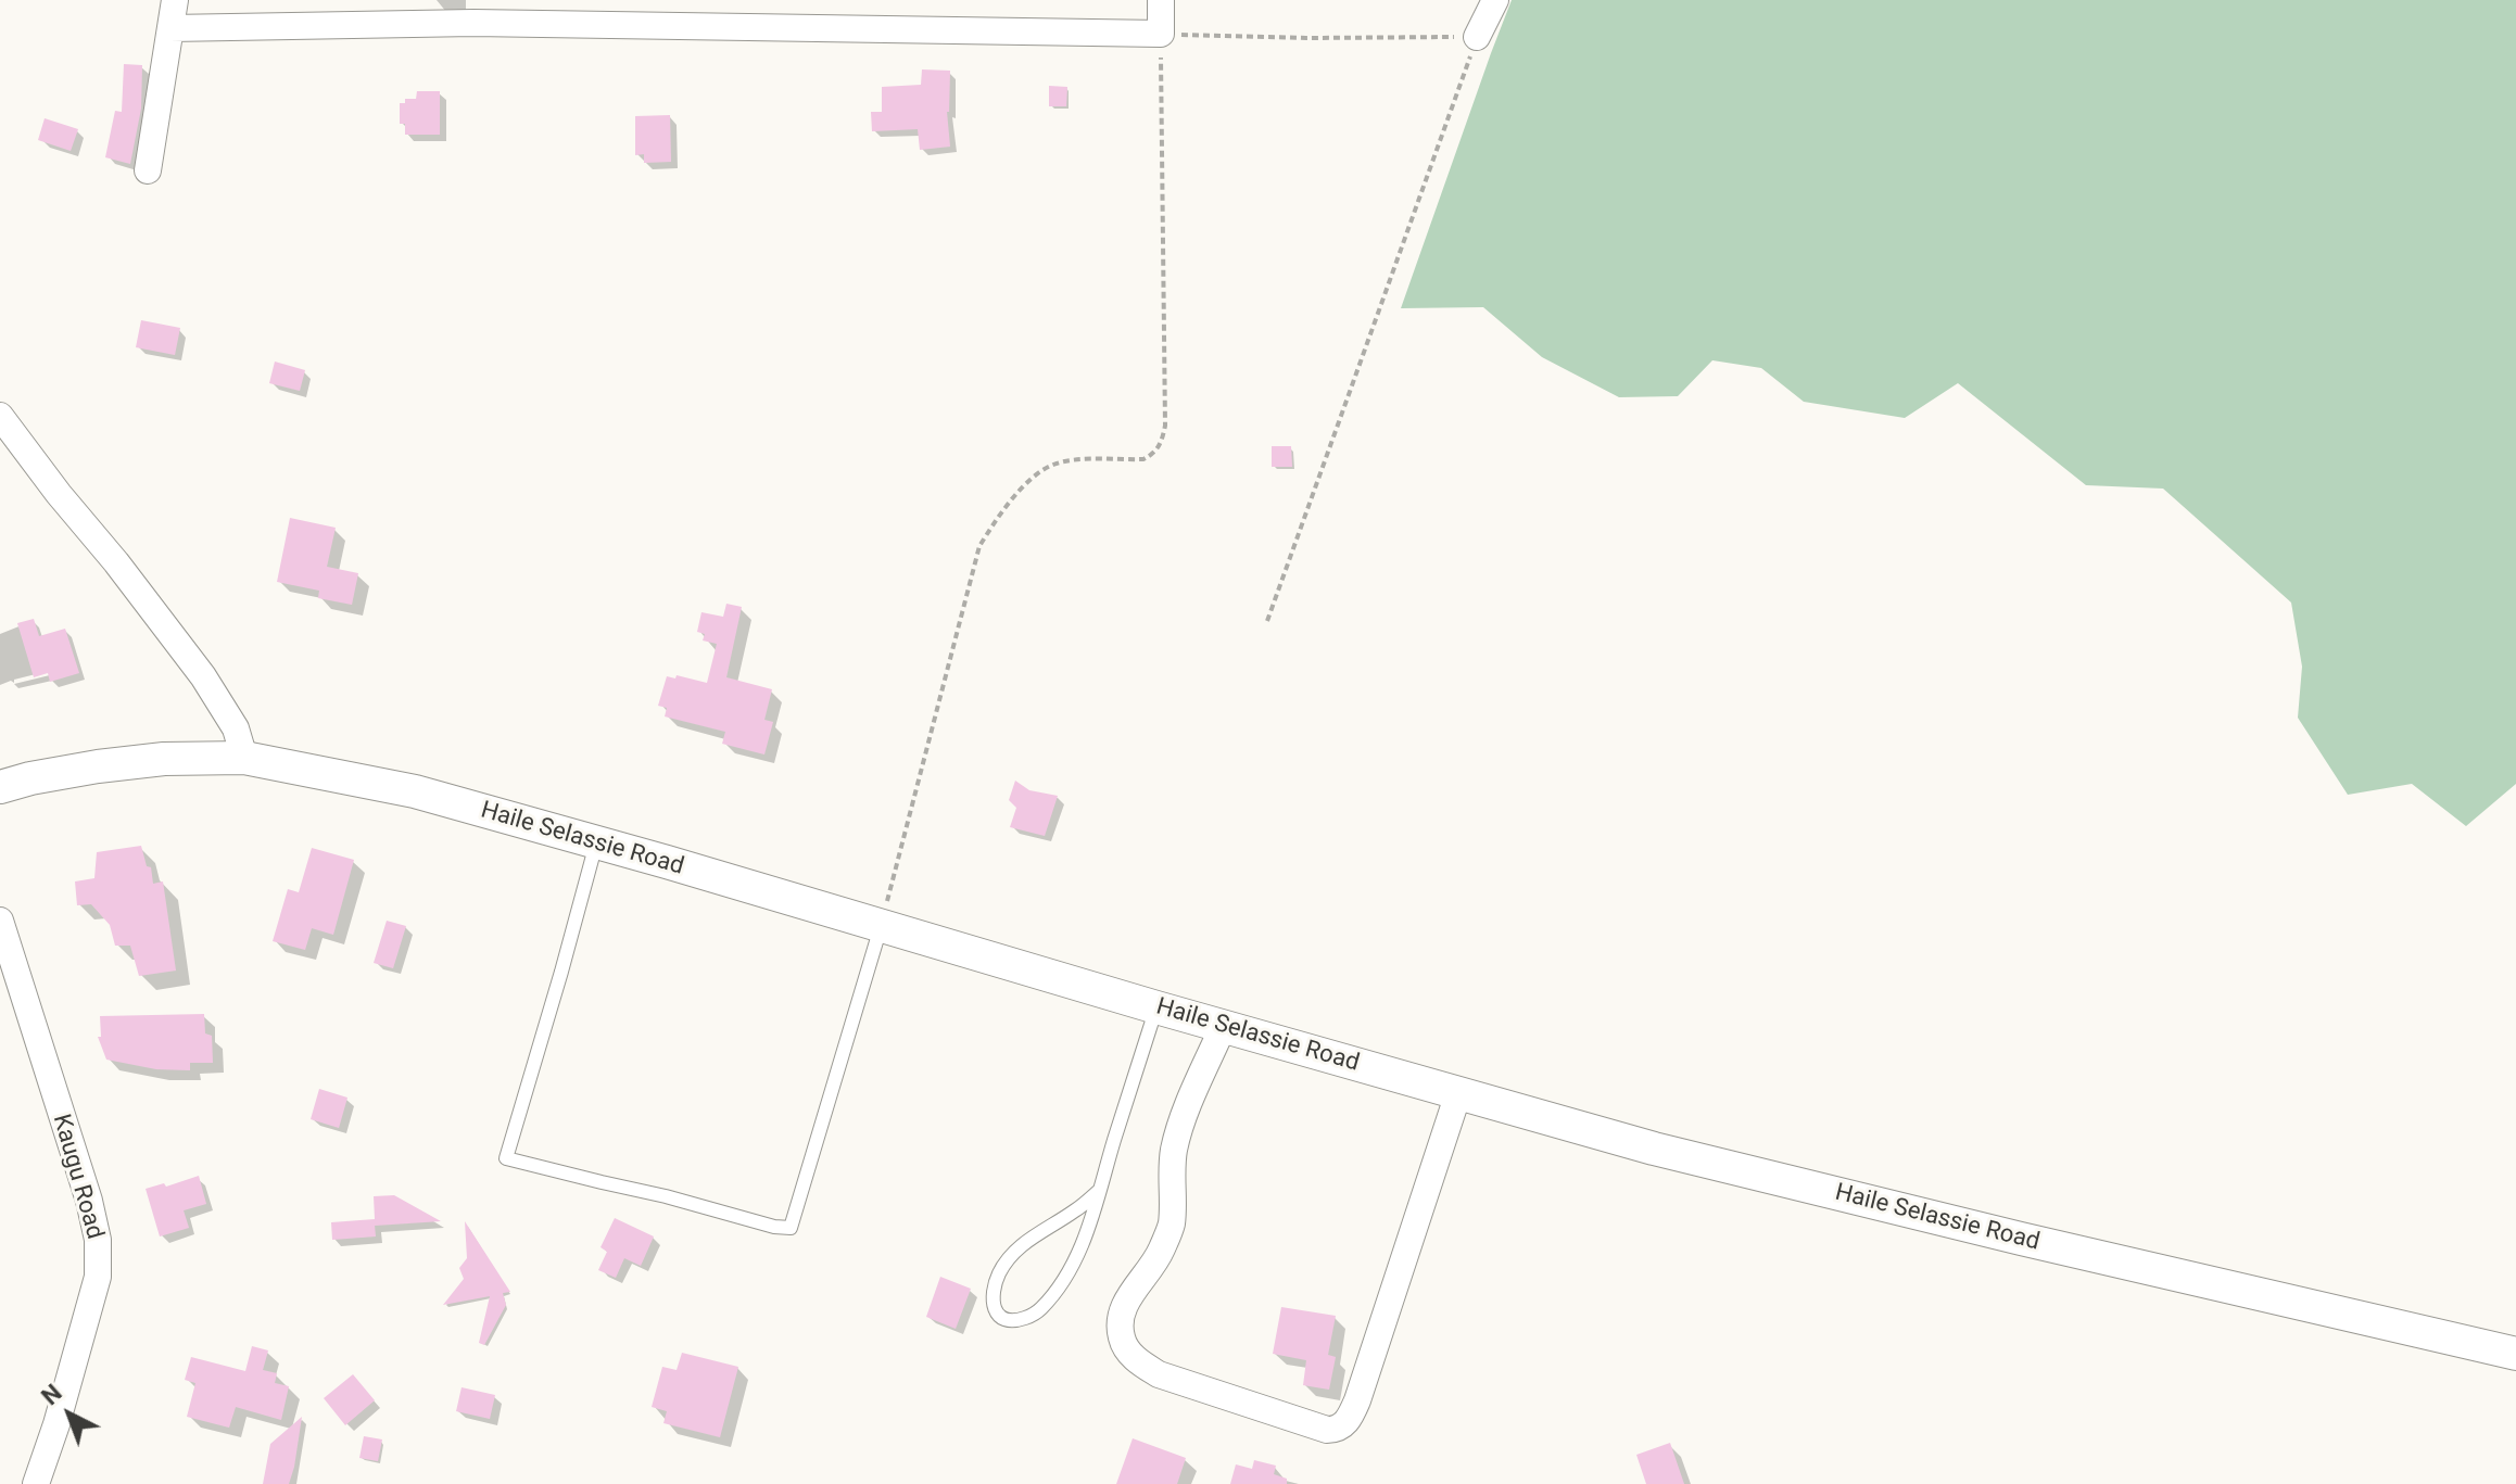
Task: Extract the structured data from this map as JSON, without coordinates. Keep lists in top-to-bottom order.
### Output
{
  "streets": {
    "street": ["Haile Selassie Road", "Kaugu Road"]
  },
  "north": "top left"
}
